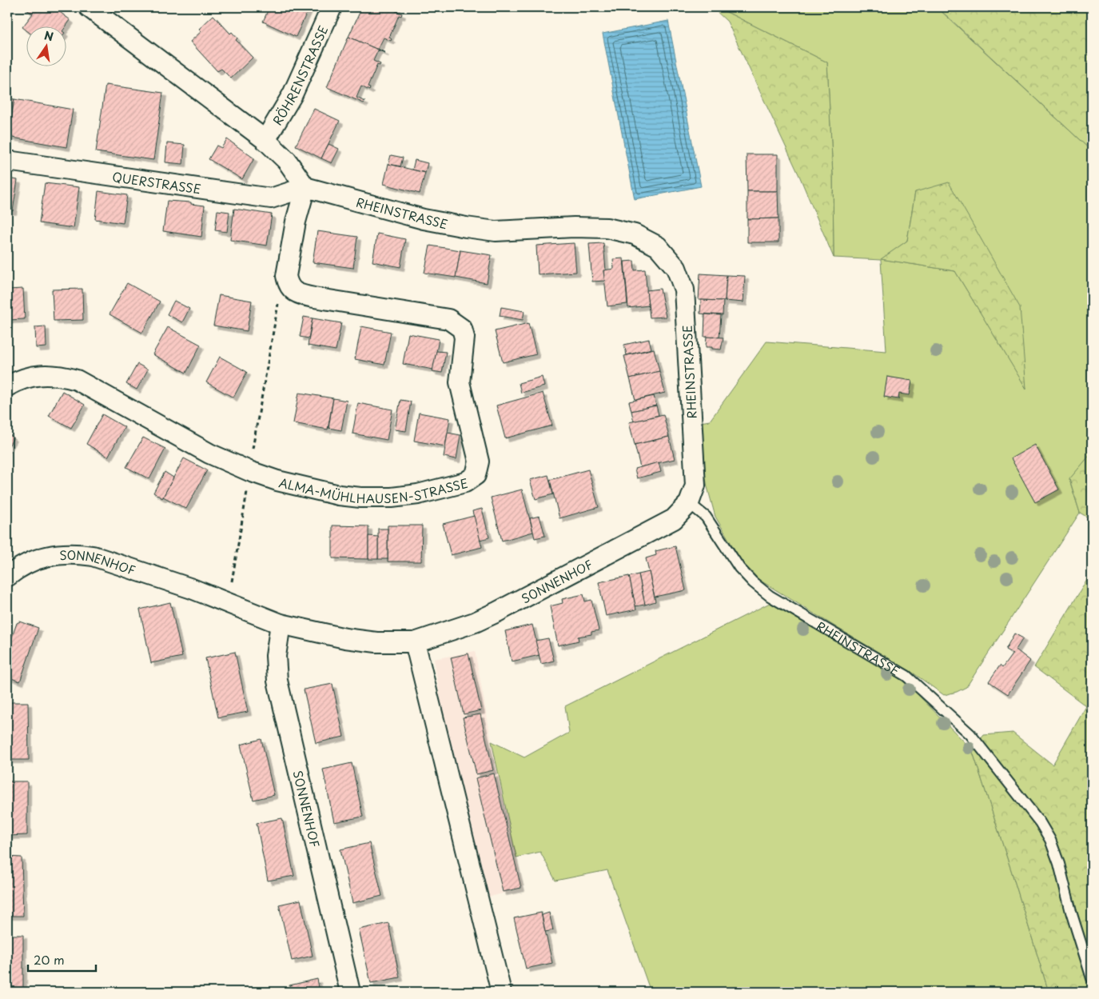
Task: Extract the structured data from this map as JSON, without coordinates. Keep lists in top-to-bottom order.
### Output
{
  "streets": {
    "street": [
      "RÖHRENSTRASSE",
      "QUERSTRASSE",
      "RHEINSTRASSE",
      "ALMA-MÜHLHAUSEN-STRASSE",
      "SONNENHOF"
    ]
  },
  "crossings": [
    ["QUERSTRASSE", "RHEINSTRASSE"],
    ["QUERSTRASSE", "ALMA-MÜHLHAUSEN-STRASSE"],
    ["RHEINSTRASSE", "ALMA-MÜHLHAUSEN-STRASSE"],
    ["RHEINSTRASSE", "SONNENHOF"]
  ],
  "scale_bar": "20 m",
  "north": "top"
}
